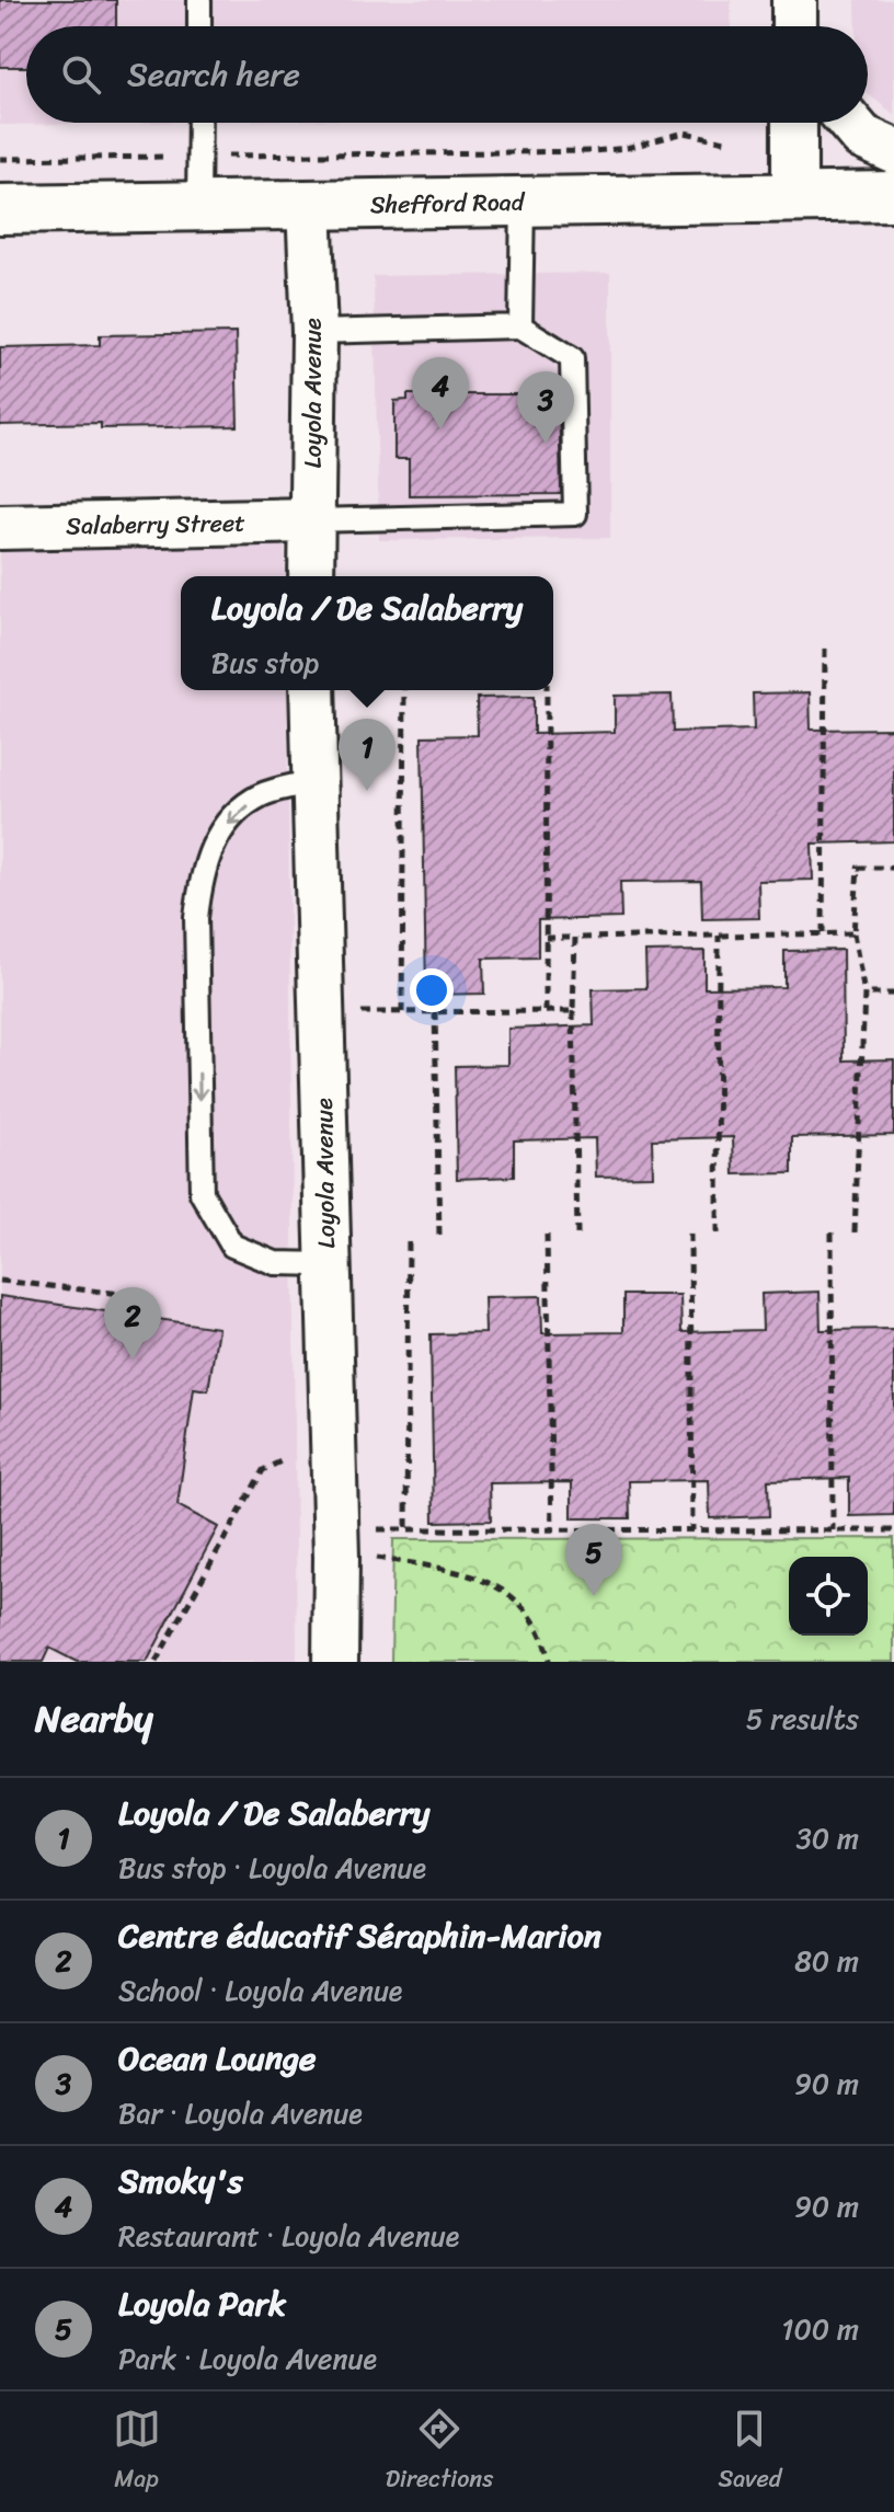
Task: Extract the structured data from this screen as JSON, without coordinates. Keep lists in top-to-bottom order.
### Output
{
  "streets": {
    "street": ["Shefford Road", "Loyola Avenue", "Salaberry Street"]
  },
  "crossings": [
    ["Shefford Road", "Loyola Avenue"],
    ["Loyola Avenue", "Salaberry Street"]
  ],
  "page": {
    "search": "Search here",
    "pins": [
      "4",
      "3",
      "1",
      "2",
      "5"
    ],
    "popup": ["Loyola / De Salaberry", "Bus stop"],
    "heading": ["Nearby", "5 results"],
    "list": [
      {
        "mark": "1",
        "name": "Loyola / De Salaberry",
        "note": "Bus stop · Loyola Avenue",
        "value": "30 m"
      },
      {
        "mark": "2",
        "name": "Centre éducatif Séraphin-Marion",
        "note": "School · Loyola Avenue",
        "value": "80 m"
      },
      {
        "mark": "3",
        "name": "Ocean Lounge",
        "note": "Bar · Loyola Avenue",
        "value": "90 m"
      },
      {
        "mark": "4",
        "name": "Smoky's",
        "note": "Restaurant · Loyola Avenue",
        "value": "90 m"
      },
      {
        "mark": "5",
        "name": "Loyola Park",
        "note": "Park · Loyola Avenue",
        "value": "100 m"
      }
    ],
    "nav": ["Map", "Directions", "Saved"]
  }
}
